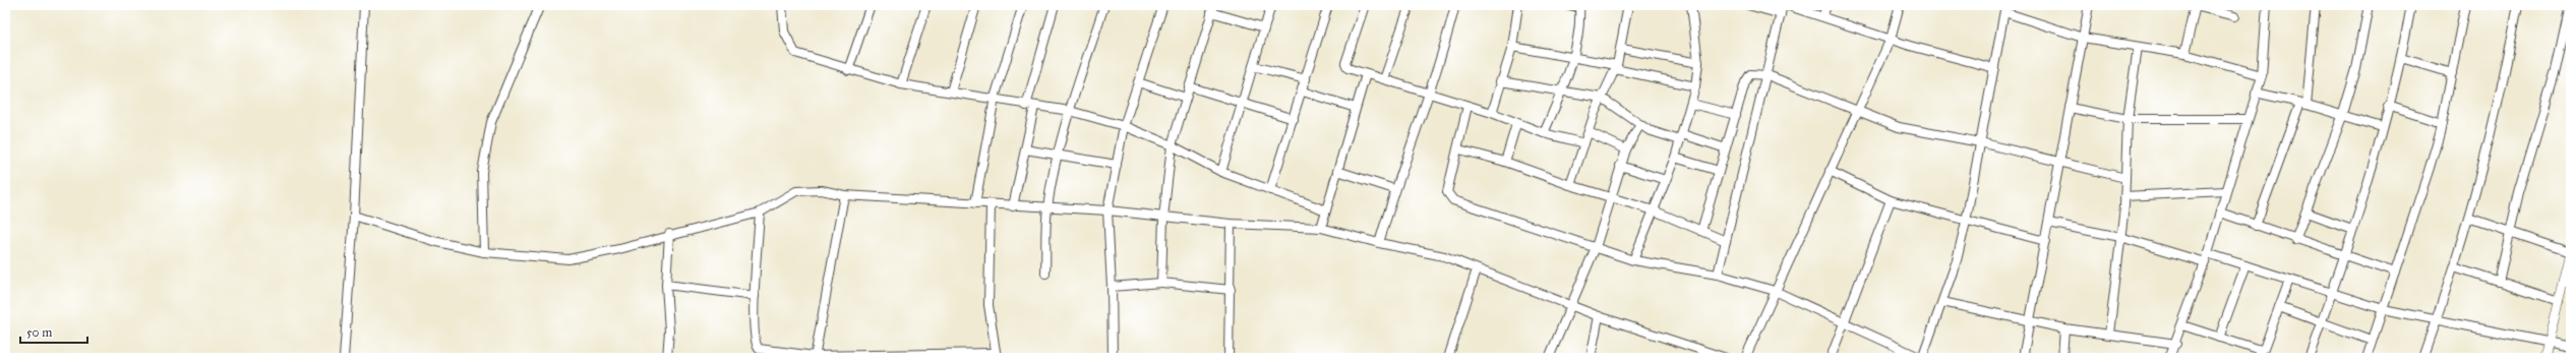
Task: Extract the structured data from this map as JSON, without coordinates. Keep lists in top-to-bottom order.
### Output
{
  "scale_bar": "50 m"
}
